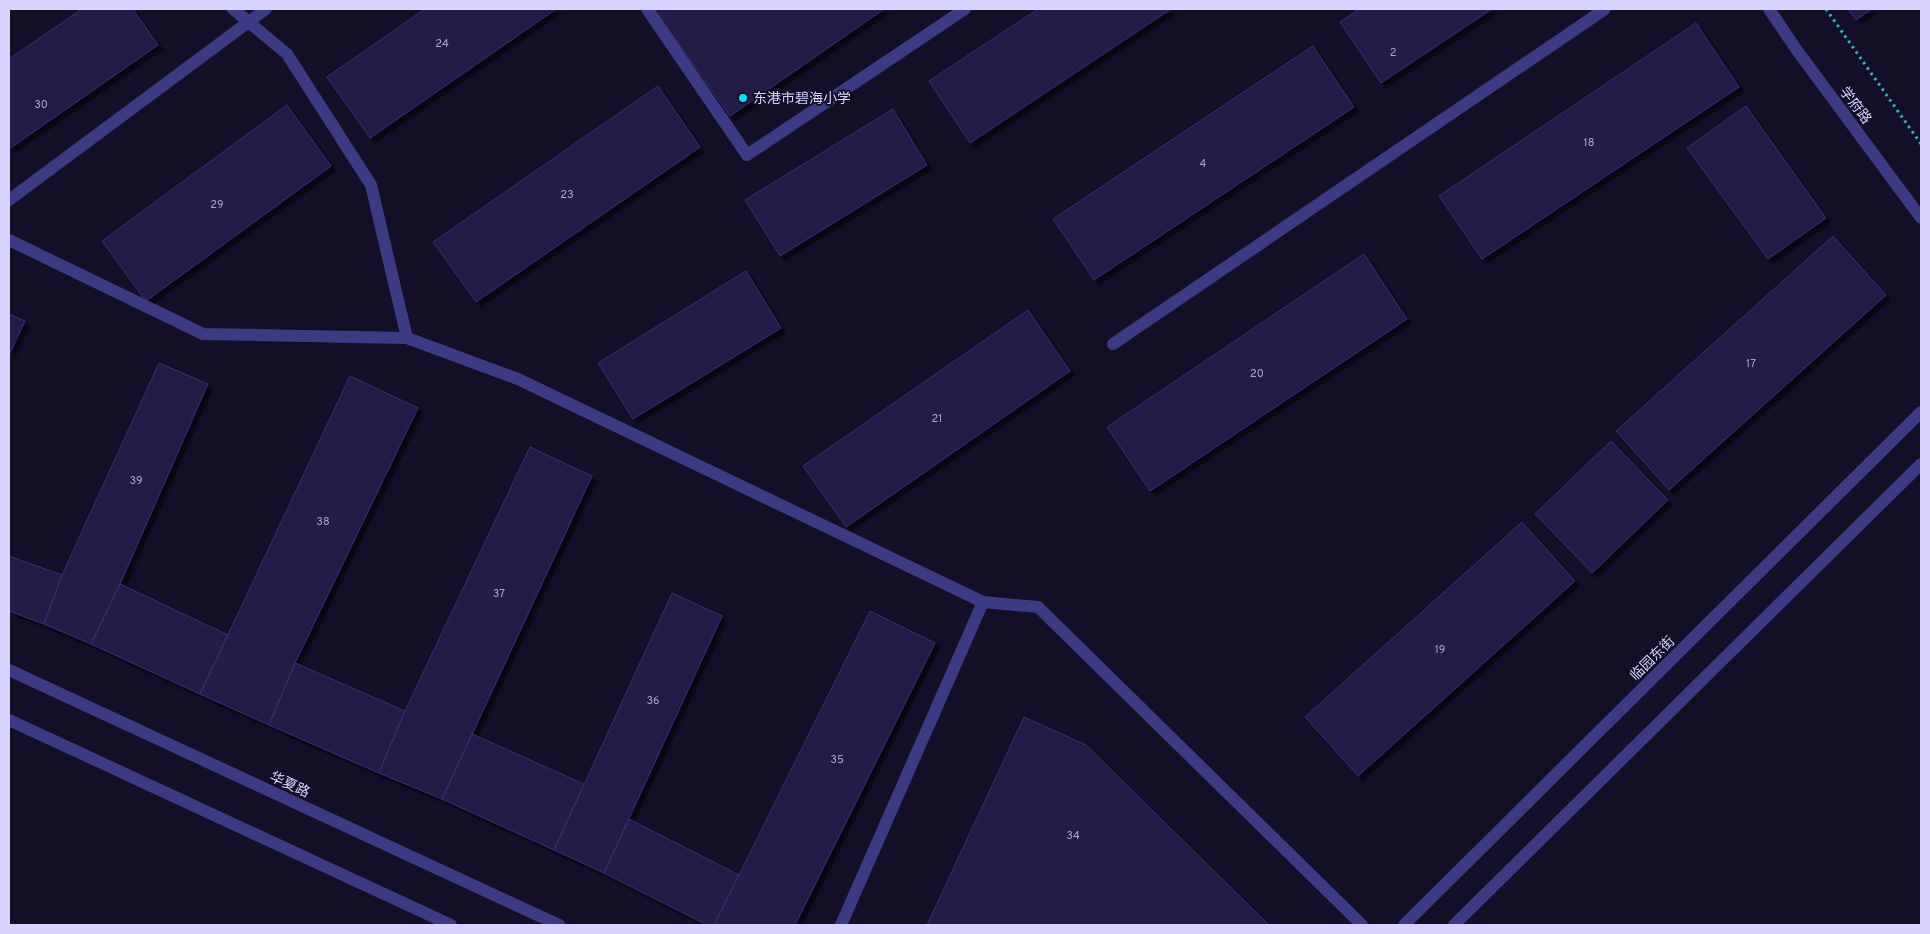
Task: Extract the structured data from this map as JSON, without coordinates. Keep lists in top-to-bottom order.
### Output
{
  "streets": {
    "street": ["学府路", "临园东街", "华夏路"]
  },
  "places": ["东港市碧海小学"],
  "house_numbers": [
    "24",
    "2",
    "30",
    "18",
    "4",
    "23",
    "29",
    "17",
    "20",
    "21",
    "39",
    "38",
    "37",
    "19",
    "36",
    "35",
    "34"
  ]
}
